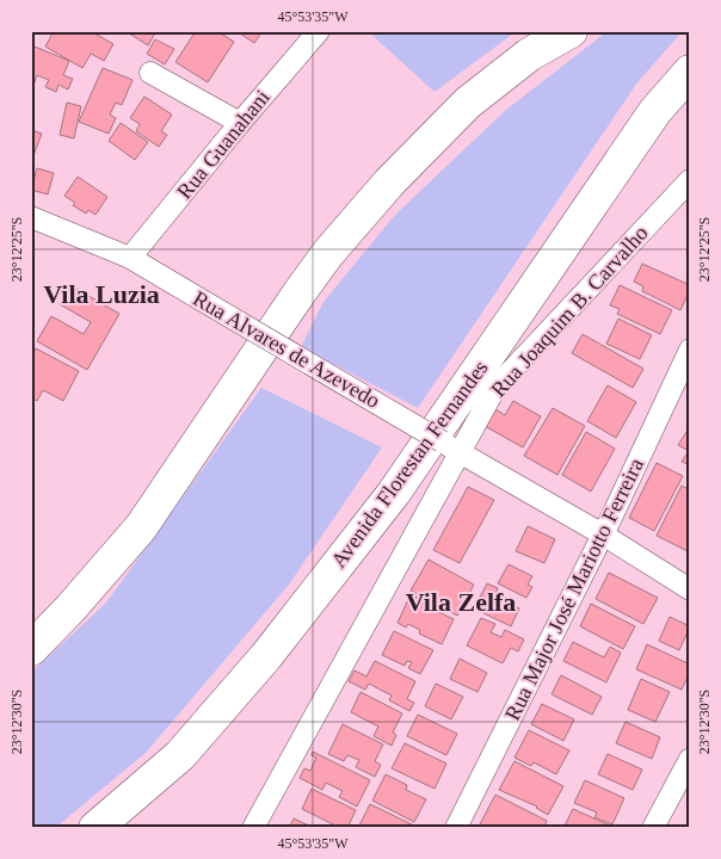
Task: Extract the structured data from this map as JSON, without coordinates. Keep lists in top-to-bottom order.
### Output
{
  "streets": {
    "highway": ["Avenida Florestan Fernandes"],
    "street": [
      "Rua Guanahani",
      "Rua Joaquim B. Carvalho",
      "Rua Alvares de Azevedo",
      "Rua Major José Mariotto Ferreira"
    ]
  },
  "crossings": [
    ["Rua Guanahani", "Rua Alvares de Azevedo"],
    ["Rua Joaquim B. Carvalho", "Rua Alvares de Azevedo"],
    ["Rua Alvares de Azevedo", "Rua Major José Mariotto Ferreira"]
  ],
  "districts": ["Vila Luzia", "Vila Zelfa"],
  "coordinates": ["45°53'35\"W", "23°12'25\"S", "23°12'30\"S"]
}
